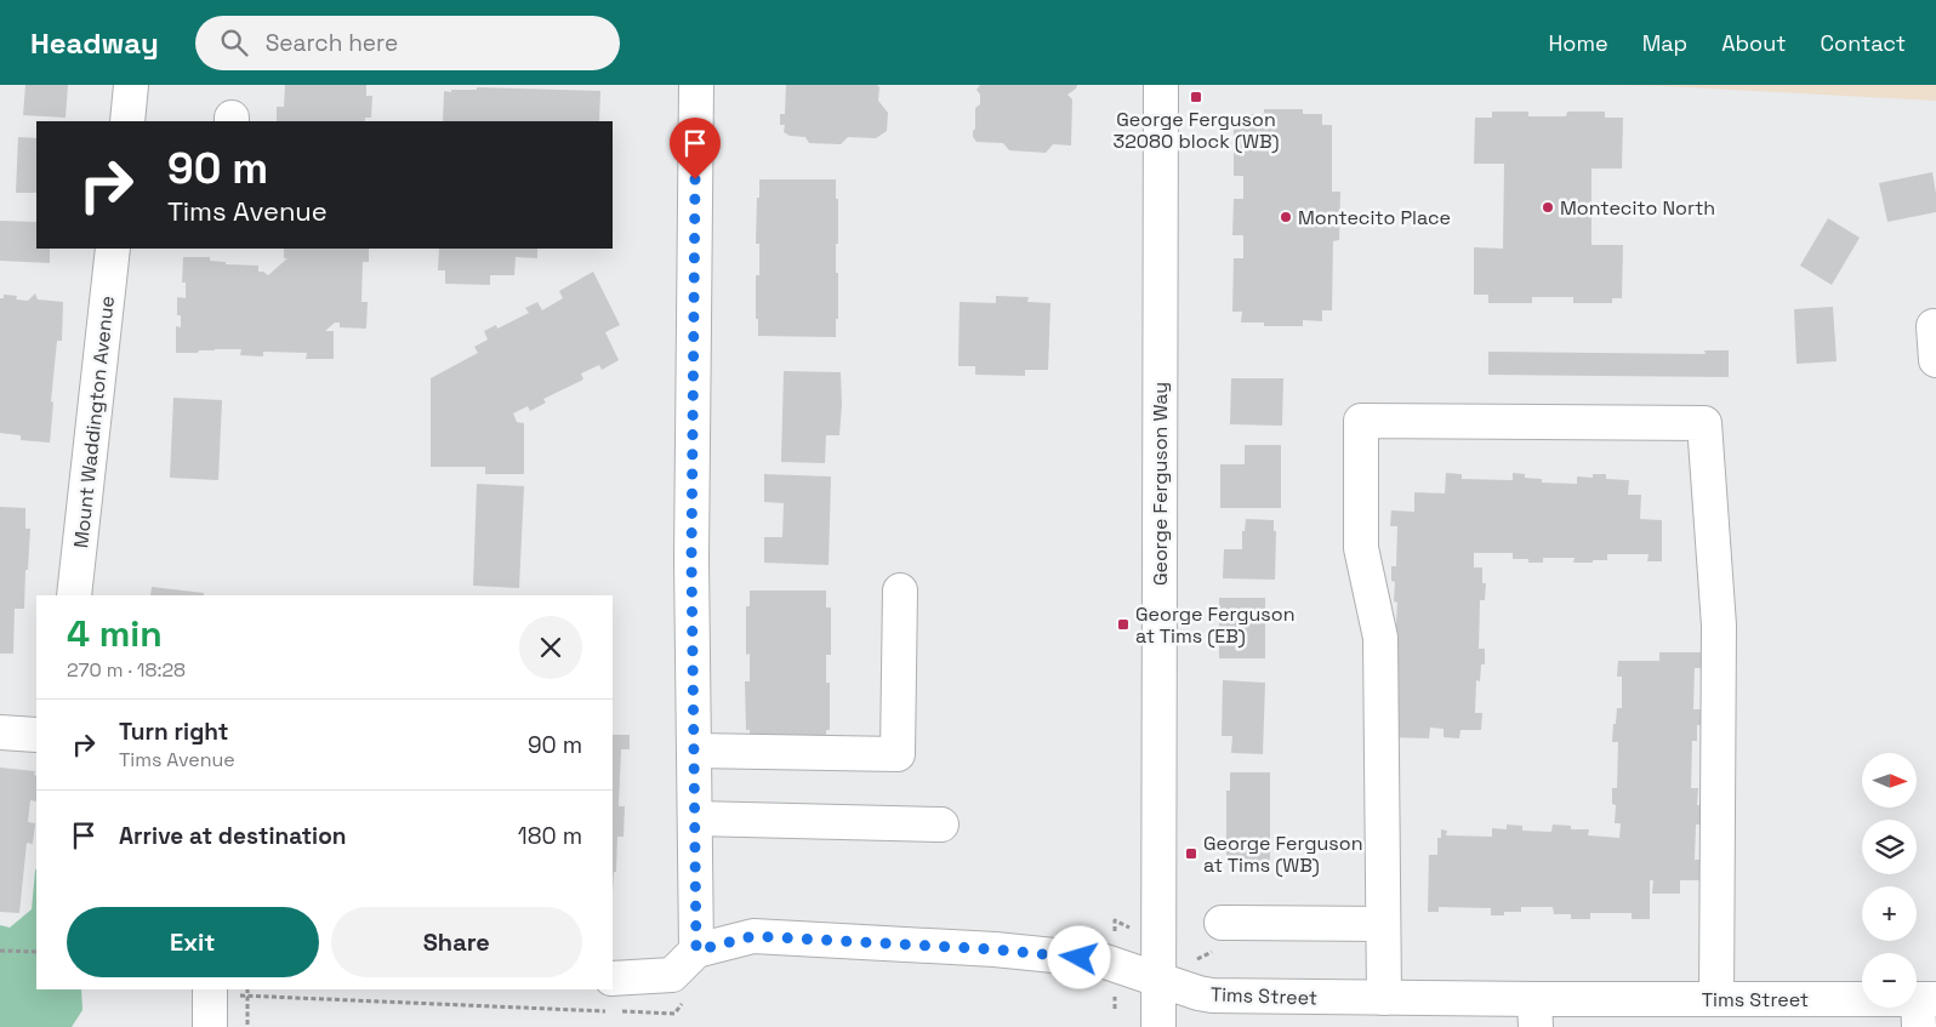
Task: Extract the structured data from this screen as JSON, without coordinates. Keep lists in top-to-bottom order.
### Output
{
  "streets": {
    "street": ["Mount Waddington Avenue", "George Ferguson Way", "Tims Street"]
  },
  "crossings": [
    ["George Ferguson Way", "Tims Street"]
  ],
  "places": {
    "transit": ["George Ferguson 32080 block (WB)", "George Ferguson at Tims (EB)", "George Ferguson at Tims (WB)"],
    "other": ["Montecito North", "Montecito Place"]
  },
  "north": "right",
  "page": {
    "header": "Headway",
    "search": "Search here",
    "nav": [
      "Home",
      "Map",
      "About",
      "Contact"
    ],
    "turn": ["90 m", "Tims Avenue"],
    "heading": ["4 min", "270 m · 18:28"],
    "list": [
      {
        "name": "Turn right",
        "note": "Tims Avenue",
        "value": "90 m"
      },
      {
        "name": "Arrive at destination",
        "value": "180 m"
      }
    ],
    "map_buttons": ["+", "−"],
    "buttons": ["Exit", "Share"]
  }
}
